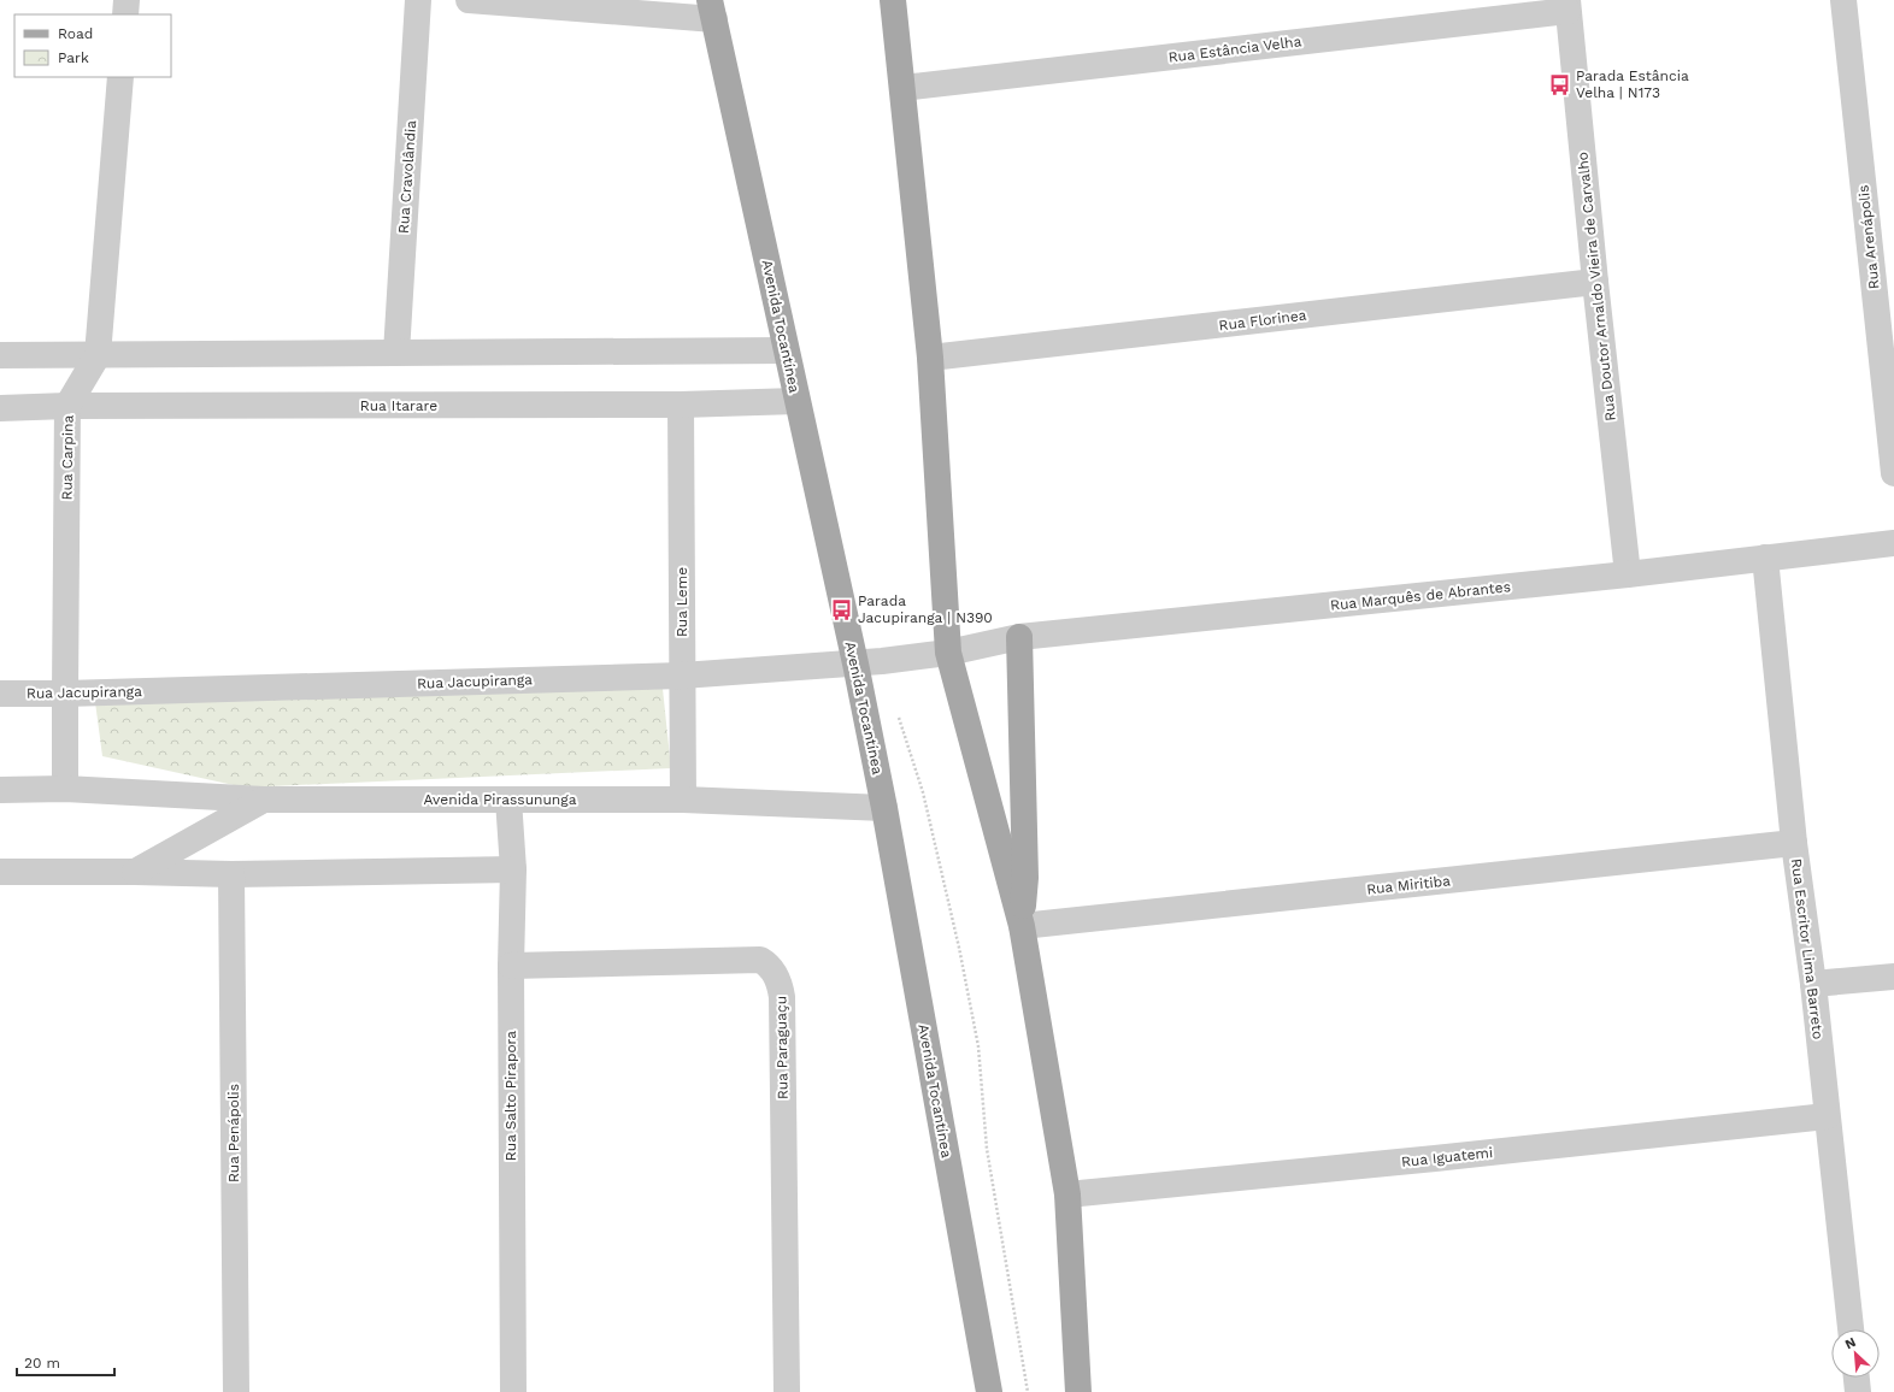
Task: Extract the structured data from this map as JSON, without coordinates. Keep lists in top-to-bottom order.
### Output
{
  "streets": {
    "main road": ["Avenida Tocantínea"],
    "street": [
      "Rua Estância Velha",
      "Rua Cravolândia",
      "Rua Arenápolis",
      "Rua Doutor Arnaldo Vieira de Carvalho",
      "Rua Florinea",
      "Rua Itarare",
      "Rua Carpina",
      "Rua Marquês de Abrantes",
      "Rua Leme",
      "Rua Jacupiranga",
      "Avenida Pirassununga",
      "Rua Miritiba",
      "Rua Escritor Lima Barreto",
      "Rua Paraguaçu",
      "Rua Salto Pirapora",
      "Rua Penápolis",
      "Rua Iguatemi"
    ]
  },
  "crossings": [
    ["Rua Estância Velha", "Rua Doutor Arnaldo Vieira de Carvalho"],
    ["Rua Doutor Arnaldo Vieira de Carvalho", "Rua Florinea"],
    ["Rua Doutor Arnaldo Vieira de Carvalho", "Rua Marquês de Abrantes"],
    ["Avenida Tocantínea", "Rua Itarare"],
    ["Avenida Tocantínea", "Rua Jacupiranga"],
    ["Avenida Tocantínea", "Avenida Pirassununga"],
    ["Rua Itarare", "Rua Carpina"],
    ["Rua Itarare", "Rua Leme"],
    ["Rua Carpina", "Rua Jacupiranga"],
    ["Rua Marquês de Abrantes", "Rua Jacupiranga"],
    ["Rua Marquês de Abrantes", "Rua Escritor Lima Barreto"],
    ["Rua Leme", "Rua Jacupiranga"],
    ["Rua Leme", "Avenida Pirassununga"],
    ["Avenida Pirassununga", "Rua Salto Pirapora"],
    ["Avenida Pirassununga", "Rua Penápolis"],
    ["Rua Miritiba", "Rua Escritor Lima Barreto"],
    ["Rua Escritor Lima Barreto", "Rua Iguatemi"],
    ["Rua Paraguaçu", "Rua Salto Pirapora"]
  ],
  "places": {
    "bus stop": ["Parada Estância Velha | N173", "Parada Jacupiranga | N390"]
  },
  "legend": ["Road", "Park"],
  "scale_bar": "20 m",
  "north": "top left"
}
